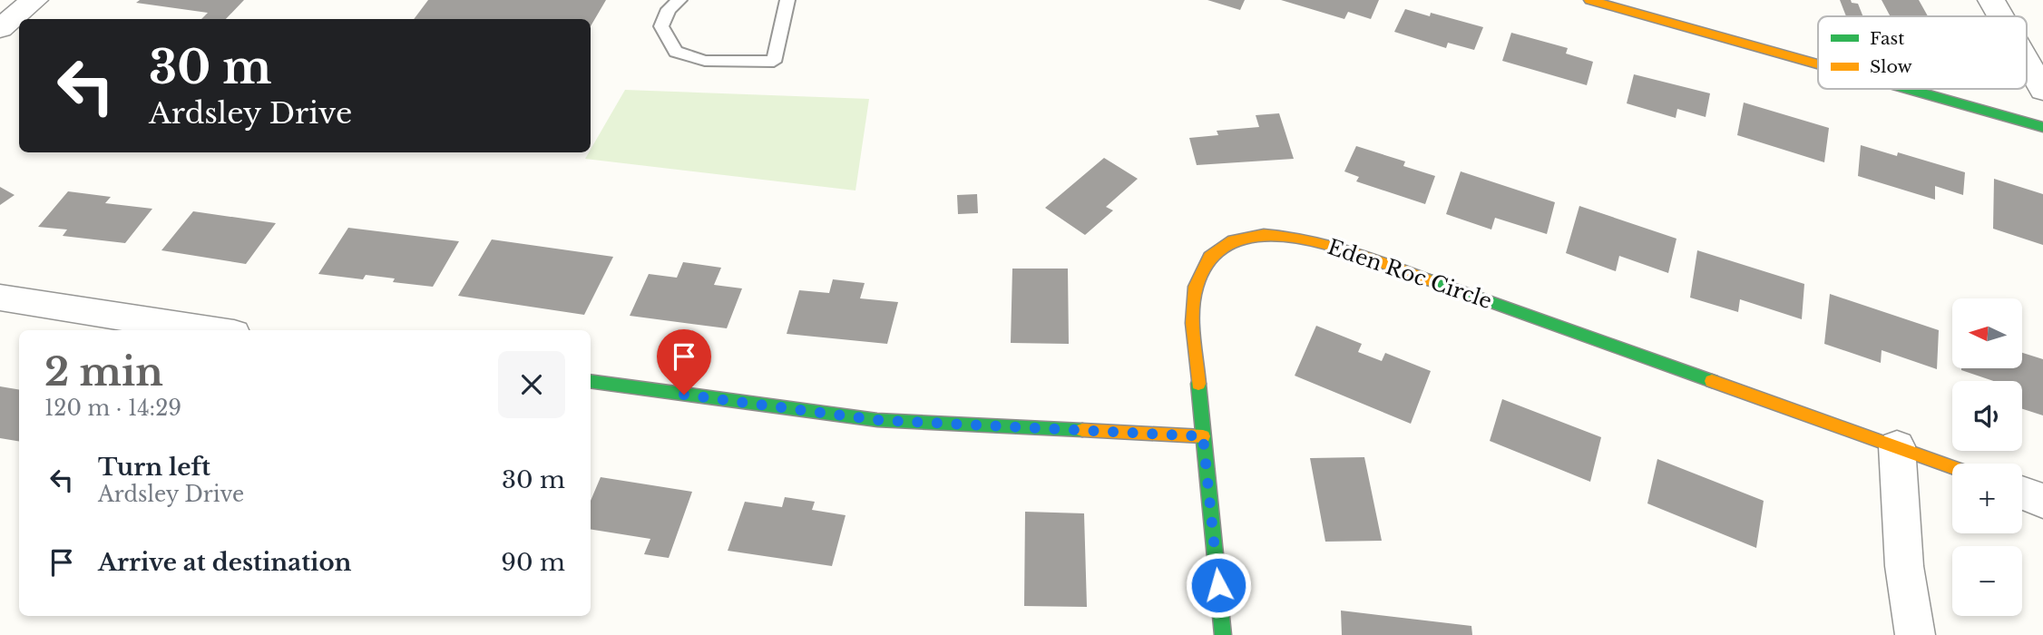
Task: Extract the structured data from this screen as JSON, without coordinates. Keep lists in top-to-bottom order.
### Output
{
  "streets": {
    "street": ["Eden Roc Circle"]
  },
  "legend": ["Fast", "Slow"],
  "north": "left",
  "page": {
    "turn": ["30 m", "Ardsley Drive"],
    "map_buttons": ["+", "−"],
    "heading": ["2 min", "120 m · 14:29"],
    "list": [
      {
        "name": "Turn left",
        "note": "Ardsley Drive",
        "value": "30 m"
      },
      {
        "name": "Arrive at destination",
        "value": "90 m"
      }
    ]
  }
}
